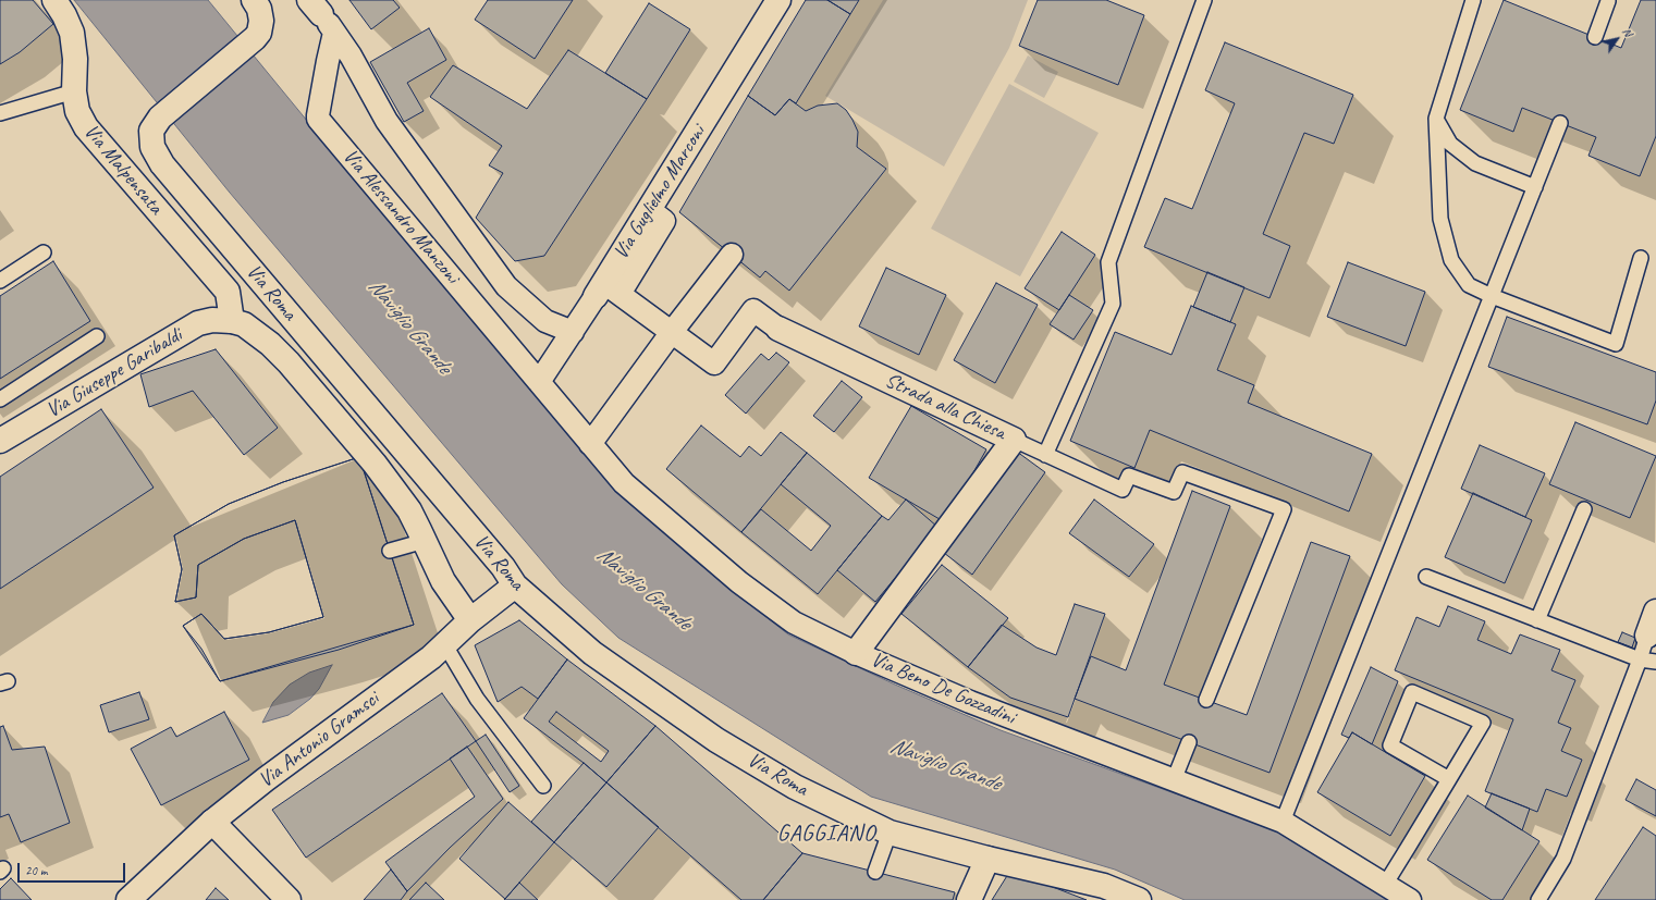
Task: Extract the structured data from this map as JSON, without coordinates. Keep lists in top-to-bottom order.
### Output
{
  "streets": {
    "street": [
      "Via Malpensata",
      "Via Guglielmo Marconi",
      "Via Alessandro Manzoni",
      "Via Roma",
      "Via Giuseppe Garibaldi",
      "Strada alla Chiesa",
      "Via Beno De Gozzadini",
      "Via Antonio Gramsci"
    ]
  },
  "crossings": [
    ["Via Malpensata", "Via Roma"],
    ["Via Malpensata", "Via Giuseppe Garibaldi"],
    ["Via Guglielmo Marconi", "Via Alessandro Manzoni"],
    ["Via Guglielmo Marconi", "Via Beno De Gozzadini"],
    ["Via Alessandro Manzoni", "Via Beno De Gozzadini"],
    ["Via Roma", "Via Giuseppe Garibaldi"],
    ["Via Roma", "Via Antonio Gramsci"],
    ["Strada alla Chiesa", "Via Beno De Gozzadini"]
  ],
  "districts": ["GAGGIANO"],
  "water": ["Naviglio Grande"],
  "scale_bar": "20 m",
  "north": "top right"
}
